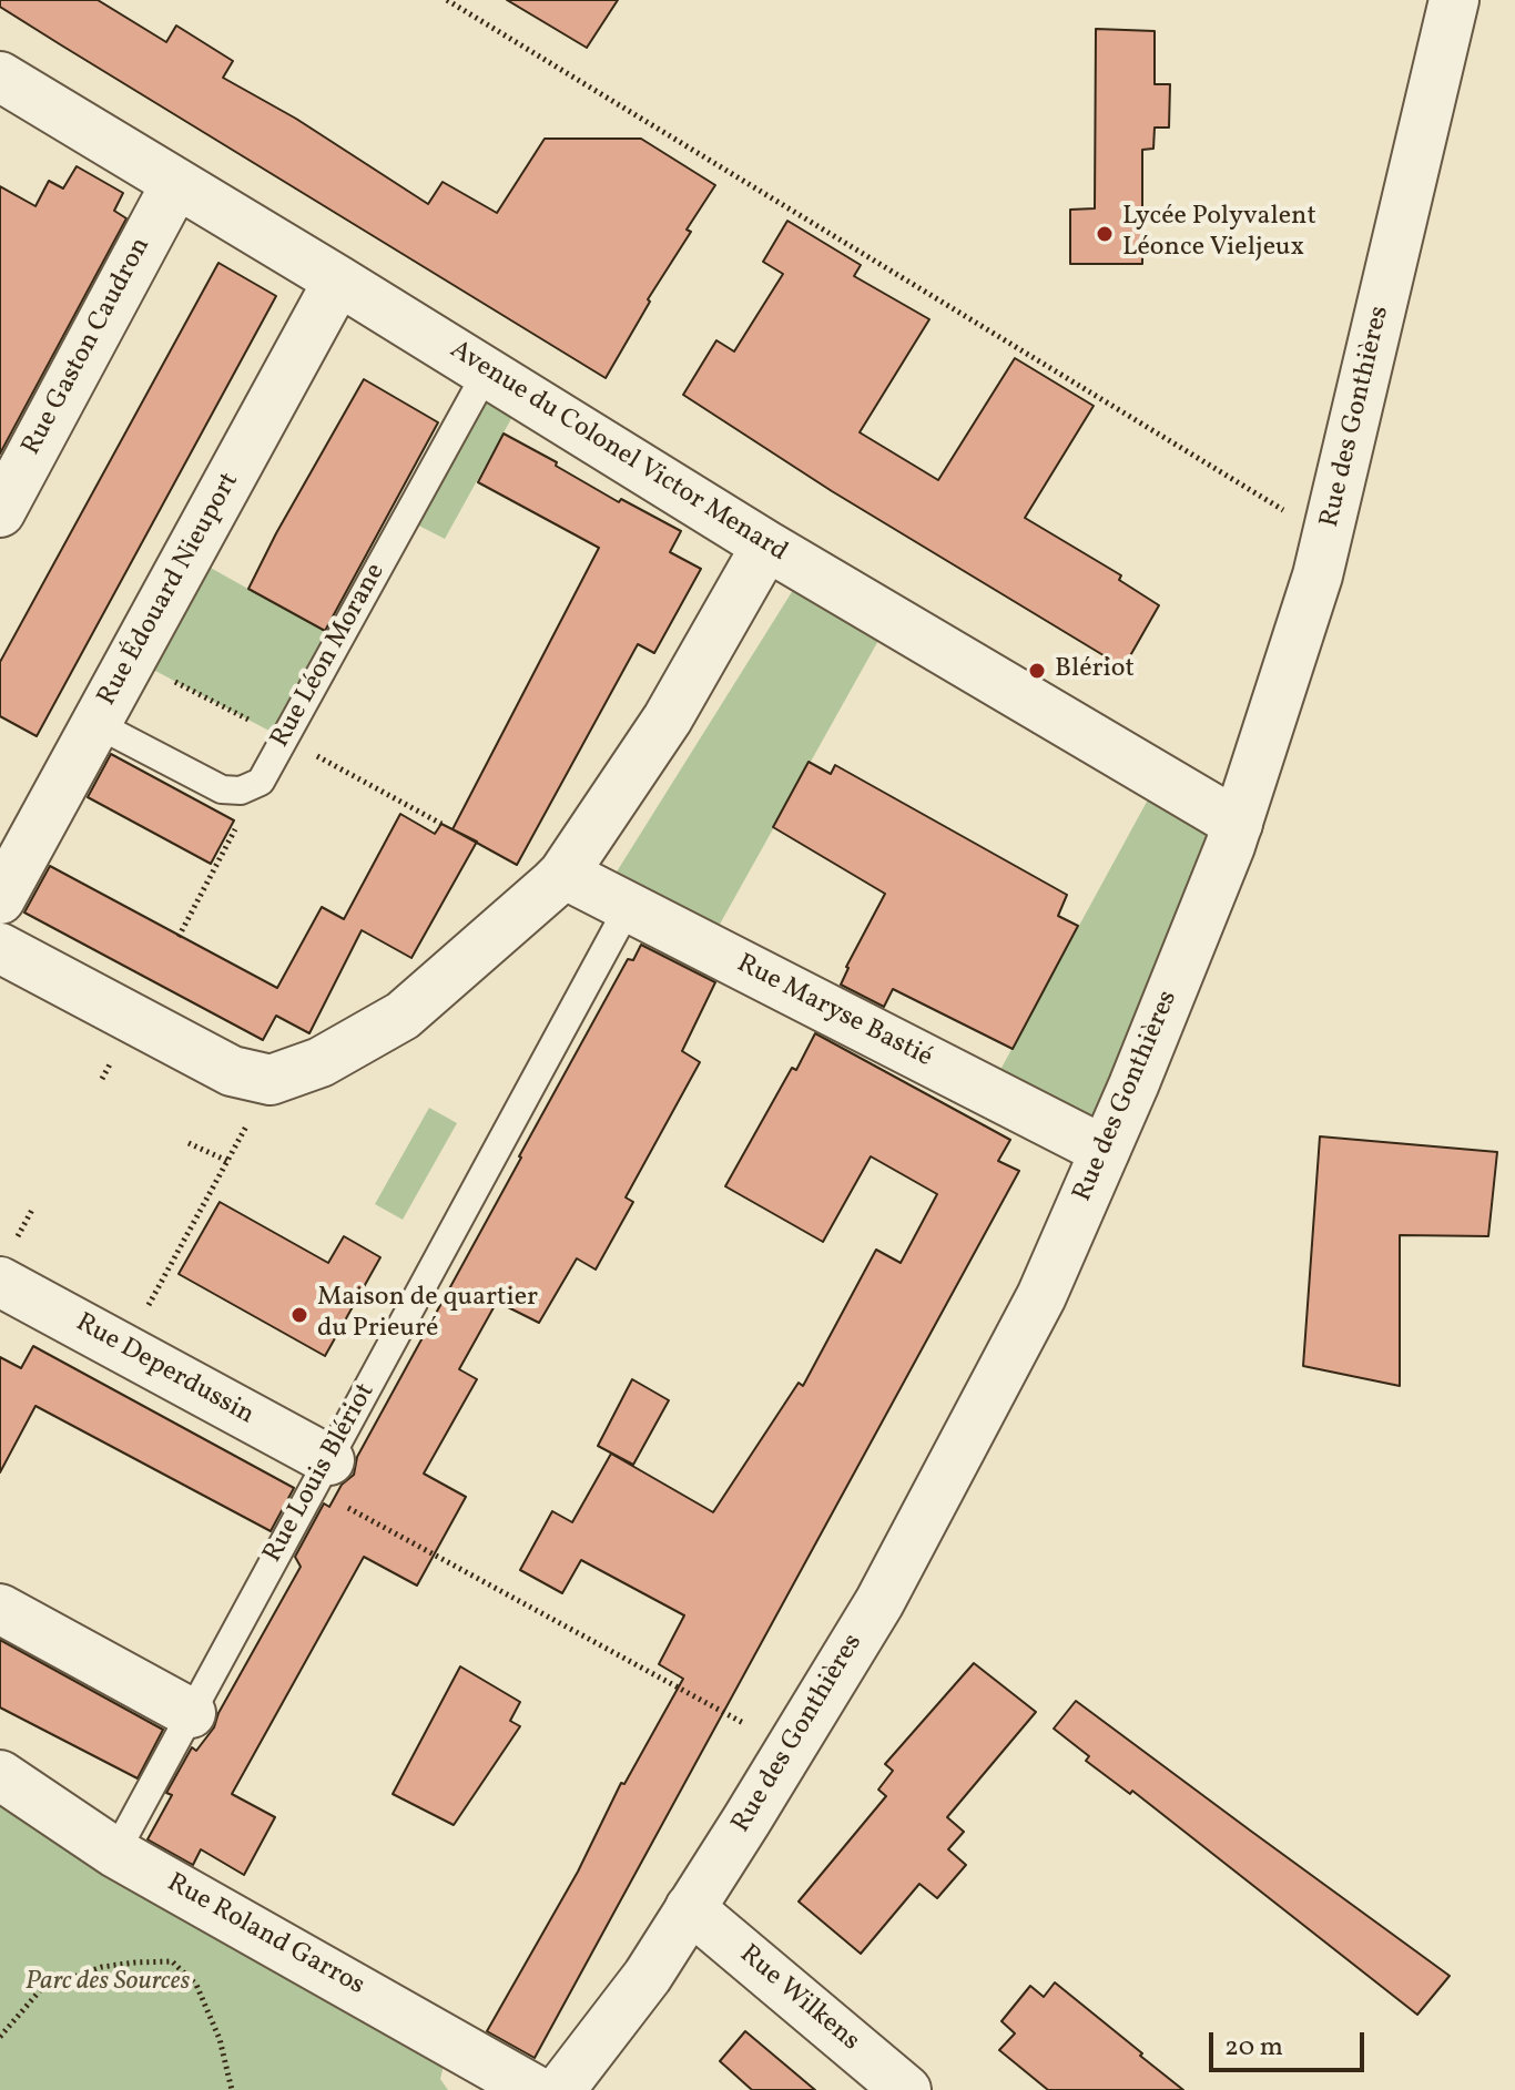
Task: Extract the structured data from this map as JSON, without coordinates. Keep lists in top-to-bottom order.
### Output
{
  "streets": {
    "street": [
      "Rue Gaston Caudron",
      "Rue des Gonthières",
      "Avenue du Colonel Victor Menard",
      "Rue Édouard Nieuport",
      "Rue Maryse Bastié",
      "Rue Deperdussin",
      "Rue Roland Garros",
      "Rue Wilkens"
    ],
    "lane": ["Rue Léon Morane", "Rue Louis Blériot"]
  },
  "crossings": [
    ["Rue Gaston Caudron", "Avenue du Colonel Victor Menard"],
    ["Rue des Gonthières", "Avenue du Colonel Victor Menard"],
    ["Rue des Gonthières", "Rue Maryse Bastié"],
    ["Rue des Gonthières", "Rue Wilkens"],
    ["Avenue du Colonel Victor Menard", "Rue Édouard Nieuport"],
    ["Avenue du Colonel Victor Menard", "Rue Léon Morane"],
    ["Rue Maryse Bastié", "Rue Louis Blériot"],
    ["Rue Deperdussin", "Rue Louis Blériot"],
    ["Rue Louis Blériot", "Rue Roland Garros"]
  ],
  "parks": ["Parc des Sources"],
  "places": ["Lycée Polyvalent Léonce Vieljeux", "Blériot", "Maison de quartier du Prieuré"],
  "scale_bar": "20 m"
}
